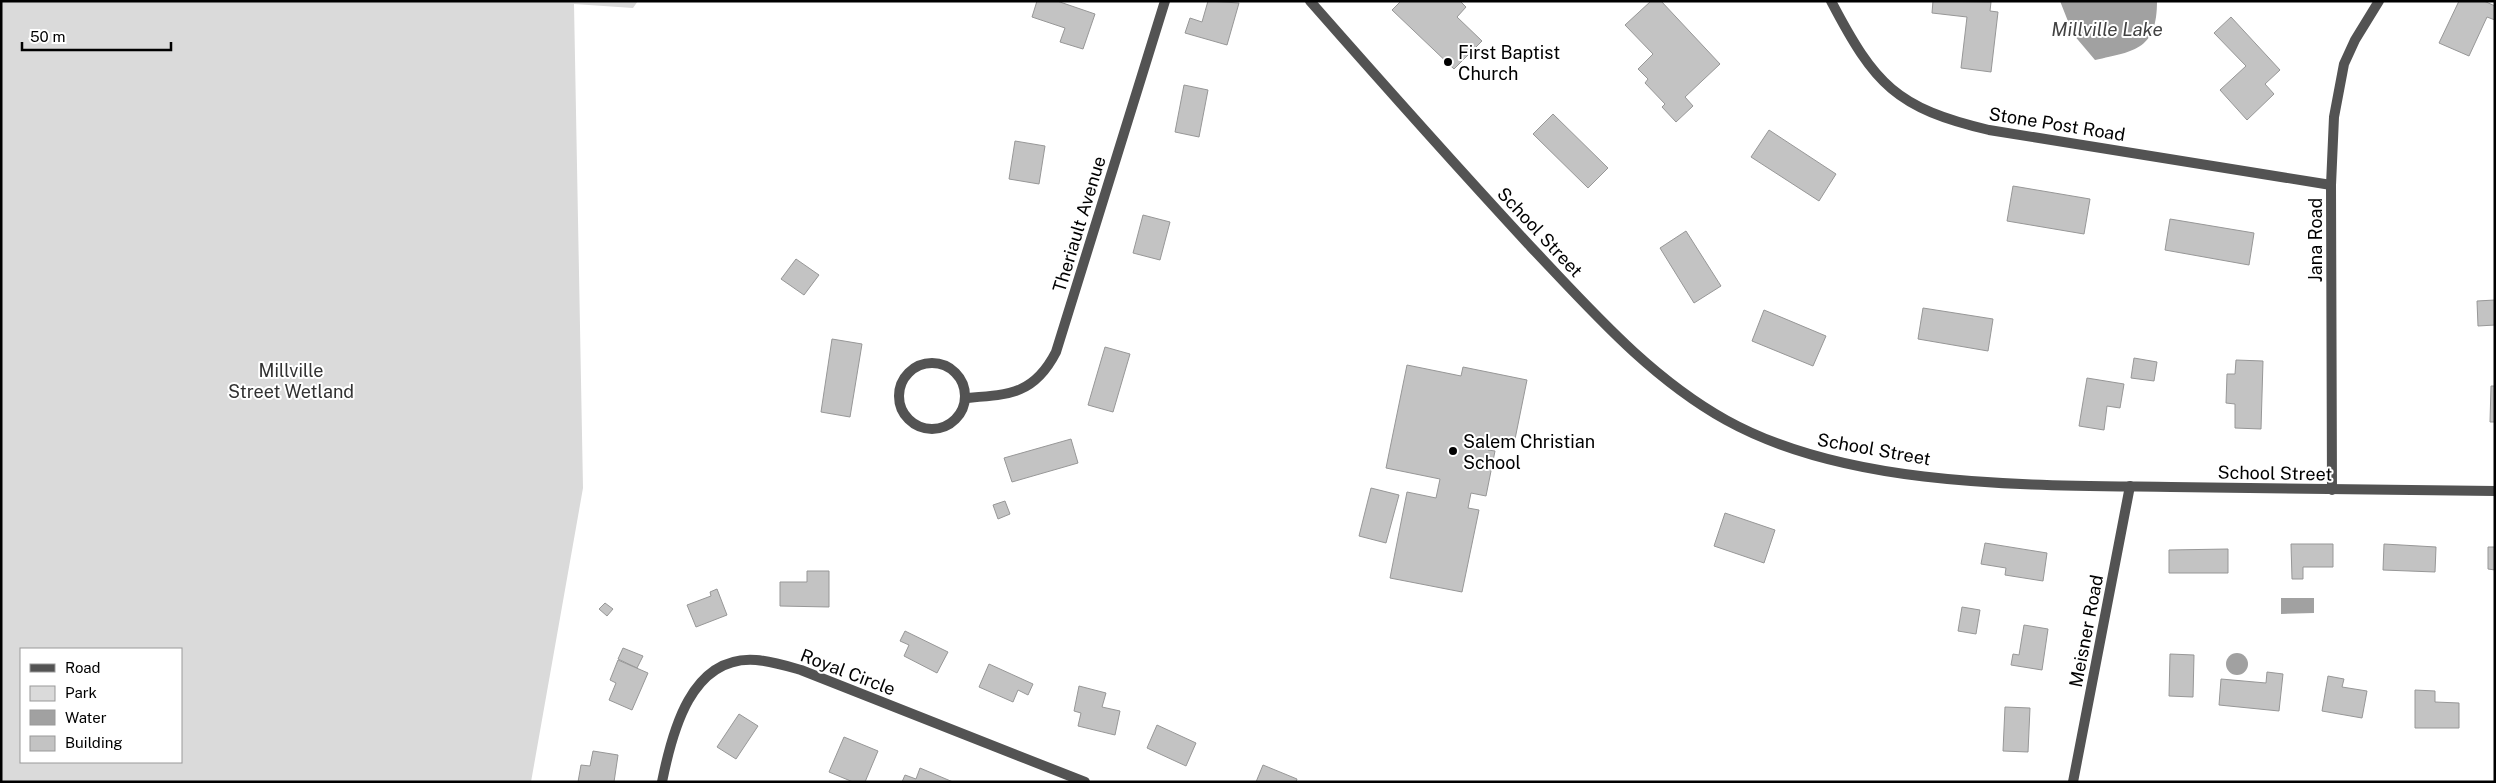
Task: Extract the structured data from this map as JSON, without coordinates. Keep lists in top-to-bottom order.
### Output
{
  "streets": {
    "street": [
      "Stone Post Road",
      "Theriault Avenue",
      "School Street",
      "Jana Road",
      "Meisner Road",
      "Royal Circle"
    ]
  },
  "crossings": [
    ["Stone Post Road", "Jana Road"],
    ["School Street", "Jana Road"],
    ["School Street", "Meisner Road"]
  ],
  "water": ["Millville Lake"],
  "parks": ["Millville Street Wetland"],
  "places": ["First Baptist Church", "Salem Christian School"],
  "legend": [
    "Road",
    "Park",
    "Water",
    "Building"
  ],
  "scale_bar": "50 m"
}
